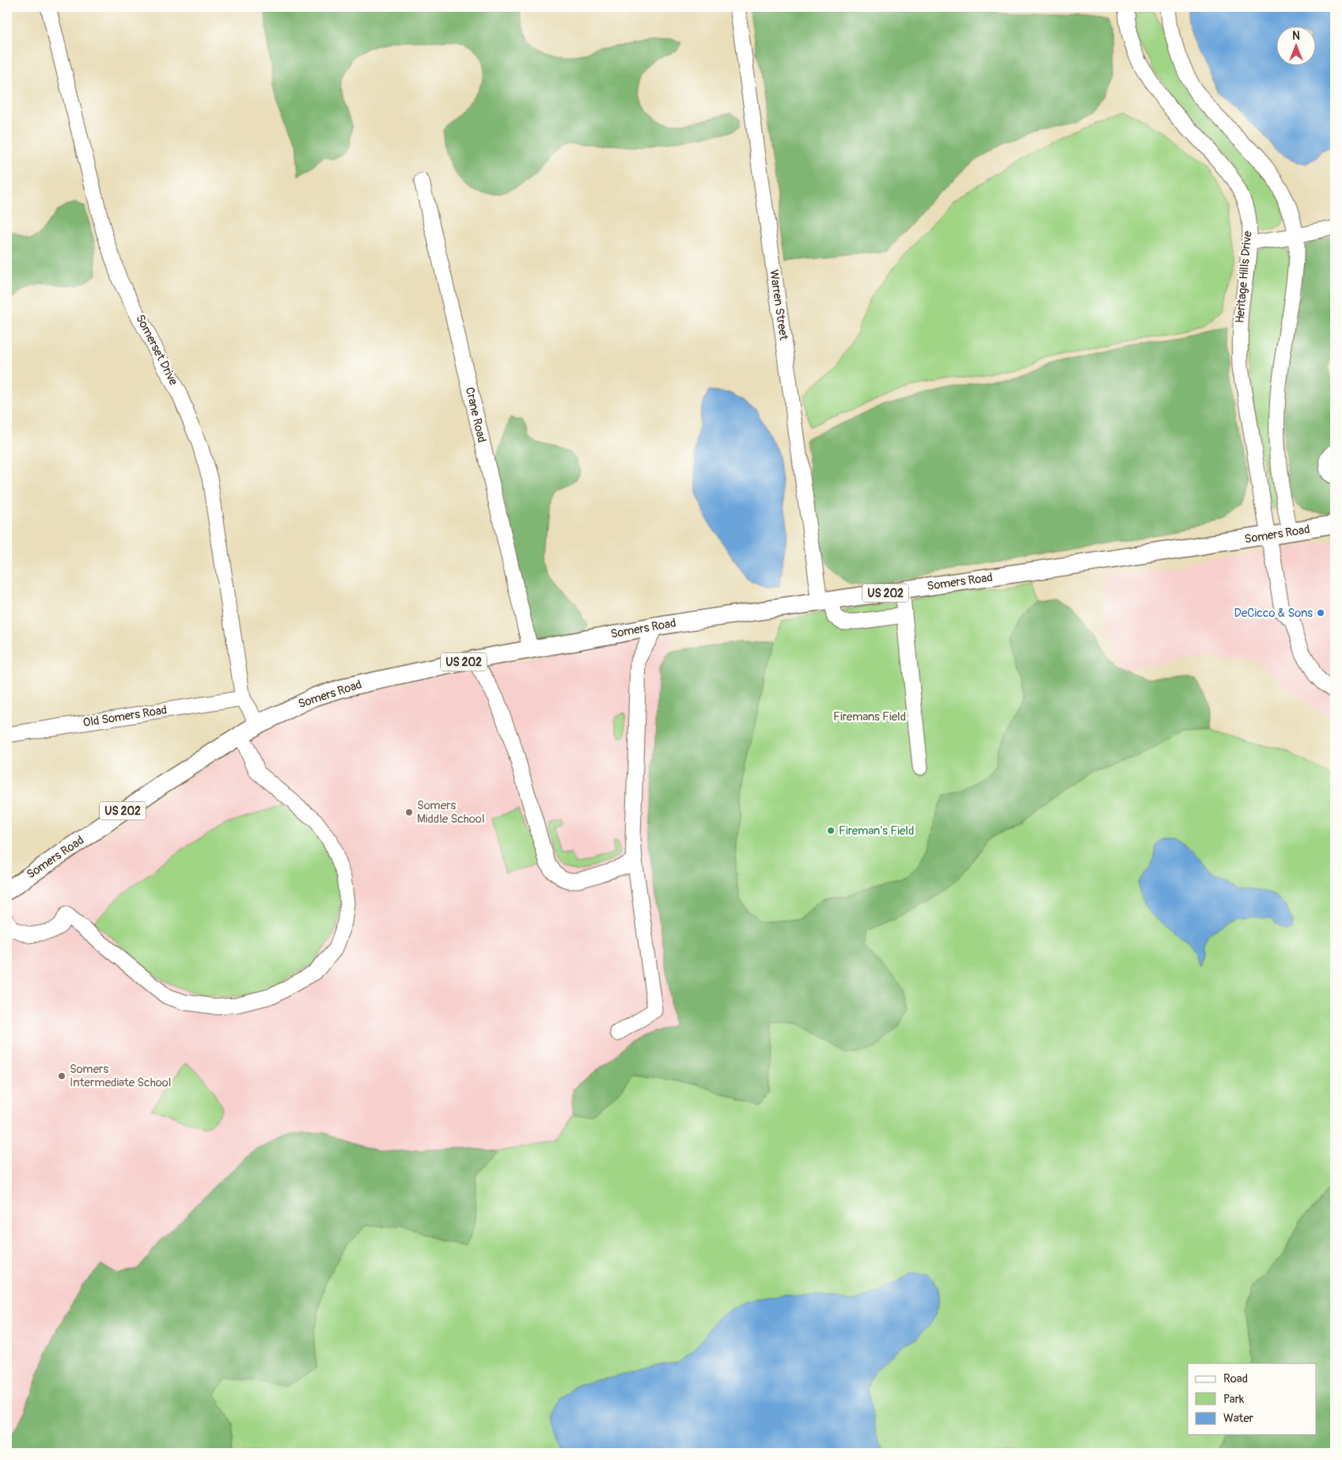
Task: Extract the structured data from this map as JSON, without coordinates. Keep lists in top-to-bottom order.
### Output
{
  "streets": {
    "main road": ["Somers Road", "US 202"],
    "street": [
      "Heritage Hills Drive",
      "Warren Street",
      "Somerset Drive",
      "Crane Road",
      "Old Somers Road"
    ]
  },
  "crossings": [
    ["Heritage Hills Drive", "Somers Road"],
    ["Warren Street", "Somers Road"],
    ["Somerset Drive", "Old Somers Road"],
    ["Crane Road", "Somers Road"]
  ],
  "parks": ["Firemans Field"],
  "places": [
    "DeCicco & Sons",
    "Somers Middle School",
    "Fireman's Field",
    "Somers Intermediate School"
  ],
  "legend": ["Road", "Park", "Water"],
  "north": "top"
}
